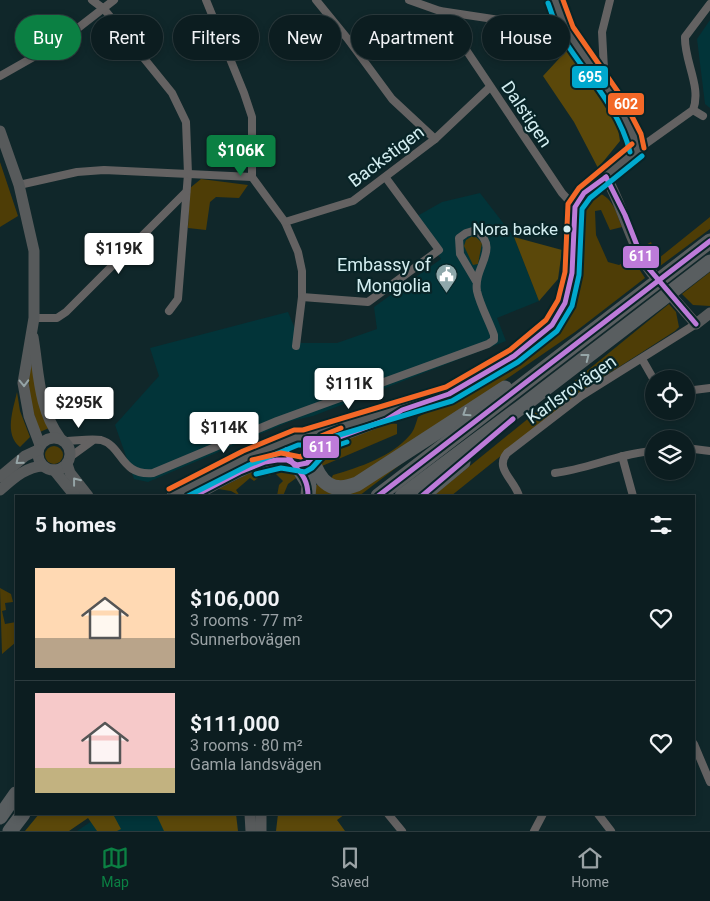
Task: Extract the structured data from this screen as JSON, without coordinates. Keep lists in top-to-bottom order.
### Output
{
  "streets": {
    "street": ["Dalstigen", "Backstigen", "Karlsrovägen"]
  },
  "crossings": [
    ["Dalstigen", "Backstigen"]
  ],
  "places": {
    "other": ["Nora backe"],
    "public building": ["Embassy of Mongolia"]
  },
  "lines": ["transit line 602", "transit line 695", "transit line 611"],
  "page": {
    "chip": [
      "Buy",
      "Rent",
      "Filters",
      "New",
      "Apartment",
      "House"
    ],
    "price": [
      "$106K",
      "$119K",
      "$111K",
      "$295K",
      "$114K"
    ],
    "heading": "5 homes",
    "list": [
      {
        "name": "$106,000",
        "note": "3 rooms · 77 m² · Sunnerbovägen"
      },
      {
        "name": "$111,000",
        "note": "3 rooms · 80 m² · Gamla landsvägen"
      }
    ],
    "tabs": ["Map", "Saved", "Home"]
  }
}
